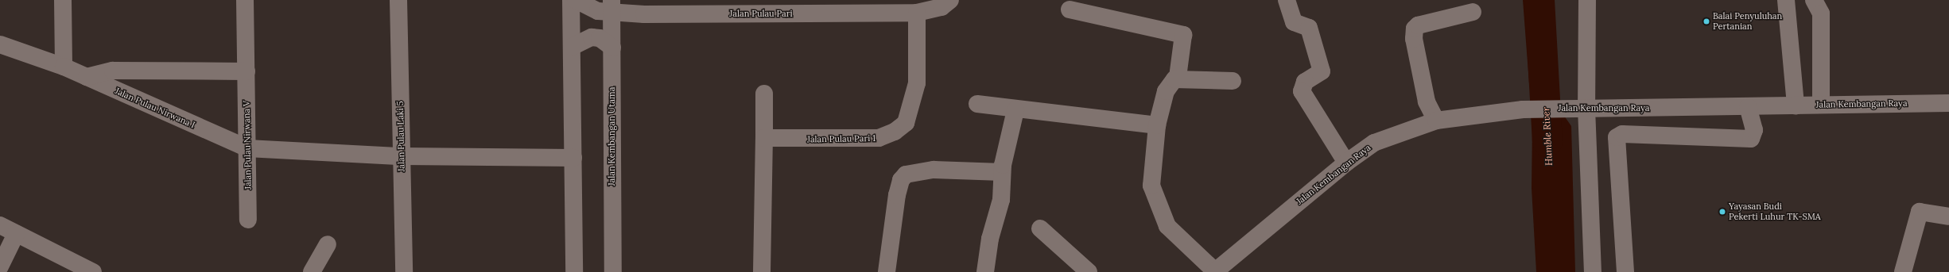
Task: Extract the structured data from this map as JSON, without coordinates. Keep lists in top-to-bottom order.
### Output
{
  "streets": {
    "street": [
      "Jalan Pulau Pari",
      "Jalan Kembangan Raya",
      "Jalan Pulau Nirwana I",
      "Jalan Pulau Laki 5",
      "Jalan Kembangan Utama",
      "Jalan Pulau Pari 1",
      "Jalan Pulau Nirwana V"
    ]
  },
  "crossings": [
    ["Jalan Pulau Pari", "Jalan Kembangan Utama"],
    ["Jalan Pulau Pari", "Jalan Pulau Pari 1"],
    ["Jalan Pulau Nirwana I", "Jalan Pulau Nirwana V"]
  ],
  "water": ["Humble River"],
  "places": ["Balai Penyuluhan Pertanian", "Yayasan Budi Pekerti Luhur TK-SMA"]
}
